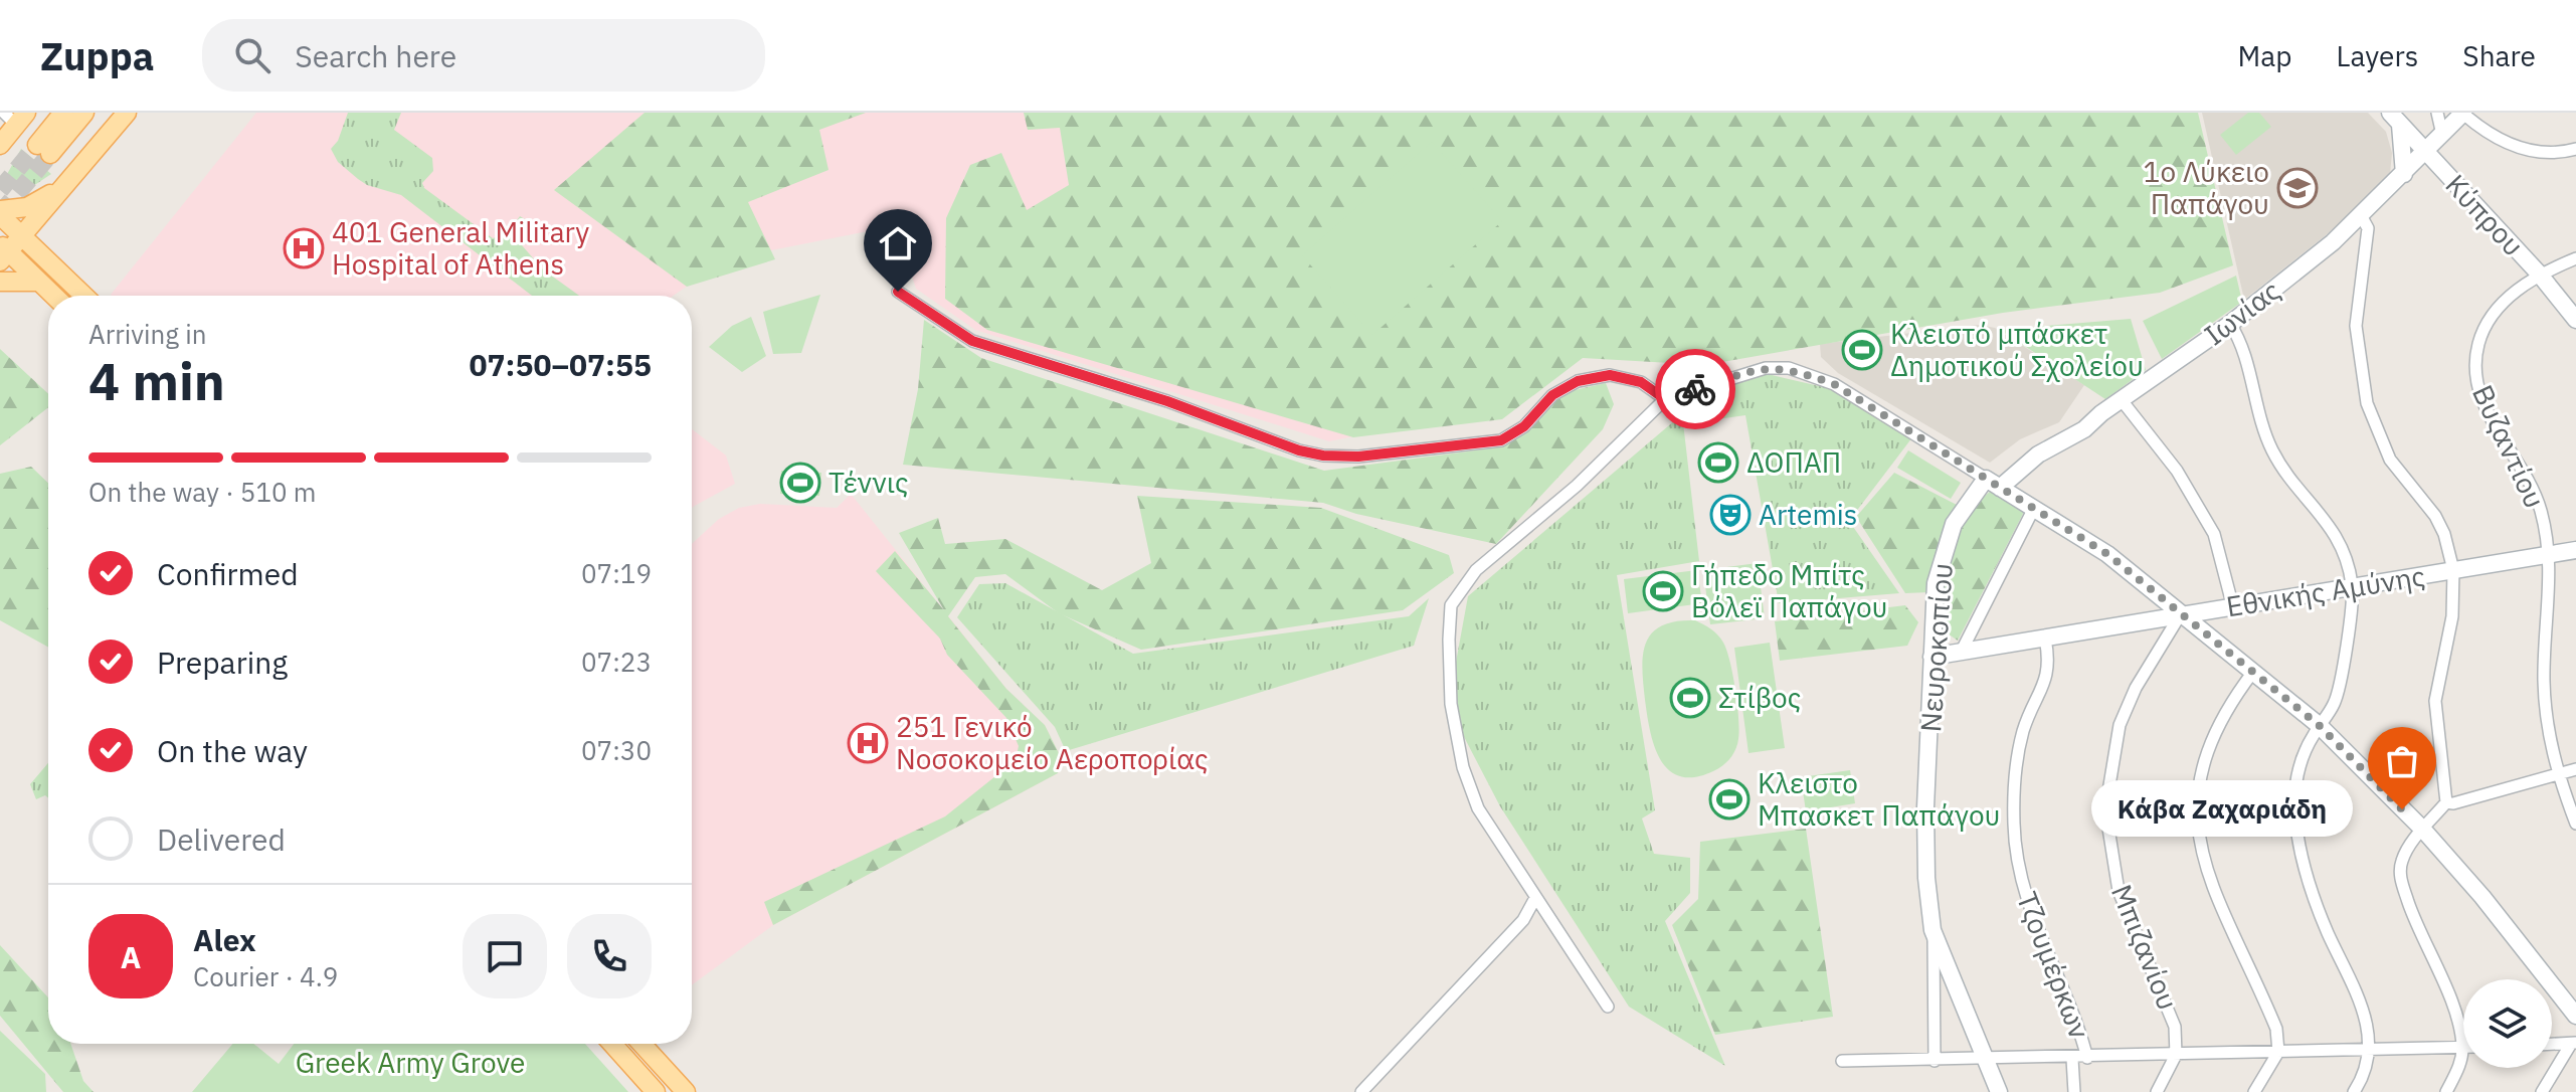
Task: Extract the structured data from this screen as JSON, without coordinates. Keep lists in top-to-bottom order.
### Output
{
  "streets": {
    "street": [
      "Κύπρου",
      "Ιωνίας",
      "Βυζαντίου",
      "Εθνικής Αμύνης",
      "Νευροκοπίου",
      "Μπιζανίου",
      "Τζουμέρκων"
    ]
  },
  "crossings": [
    ["Κύπρου", "Ιωνίας"],
    ["Κύπρου", "Βυζαντίου"],
    ["Ιωνίας", "Νευροκοπίου"],
    ["Βυζαντίου", "Εθνικής Αμύνης"],
    ["Εθνικής Αμύνης", "Νευροκοπίου"],
    ["Εθνικής Αμύνης", "Μπιζανίου"],
    ["Εθνικής Αμύνης", "Τζουμέρκων"]
  ],
  "parks": ["Greek Army Grove"],
  "places": {
    "school or university": ["1ο Λύκειο Παπάγου"],
    "hospital": ["401 General Military Hospital of Athens", "251 Γενικό Νοσοκομείο Αεροπορίας"],
    "sports": [
      "Κλειστό μπάσκετ Δημοτικού Σχολείου",
      "ΔΟΠΑΠ",
      "Τέννις",
      "Γήπεδο Μπίτς Βόλεϊ Παπάγου",
      "Στίβος",
      "Κλειστο Μπασκετ Παπάγου"
    ],
    "theatre": ["Artemis"],
    "other": ["Κάβα Ζαχαριάδη"]
  },
  "page": {
    "header": "Zuppa",
    "search": "Search here",
    "nav": ["Map", "Layers", "Share"],
    "heading": ["4 min", "Arriving in", "07:50–07:55"],
    "panel": ["Alex", "Courier · 4.9"],
    "bar": "On the way · 510 m",
    "list": [
      ["Confirmed", "07:19"],
      ["Preparing", "07:23"],
      ["On the way", "07:30"],
      "Delivered"
    ],
    "bubble": "Κάβα Ζαχαριάδη",
    "round": "A"
  }
}
